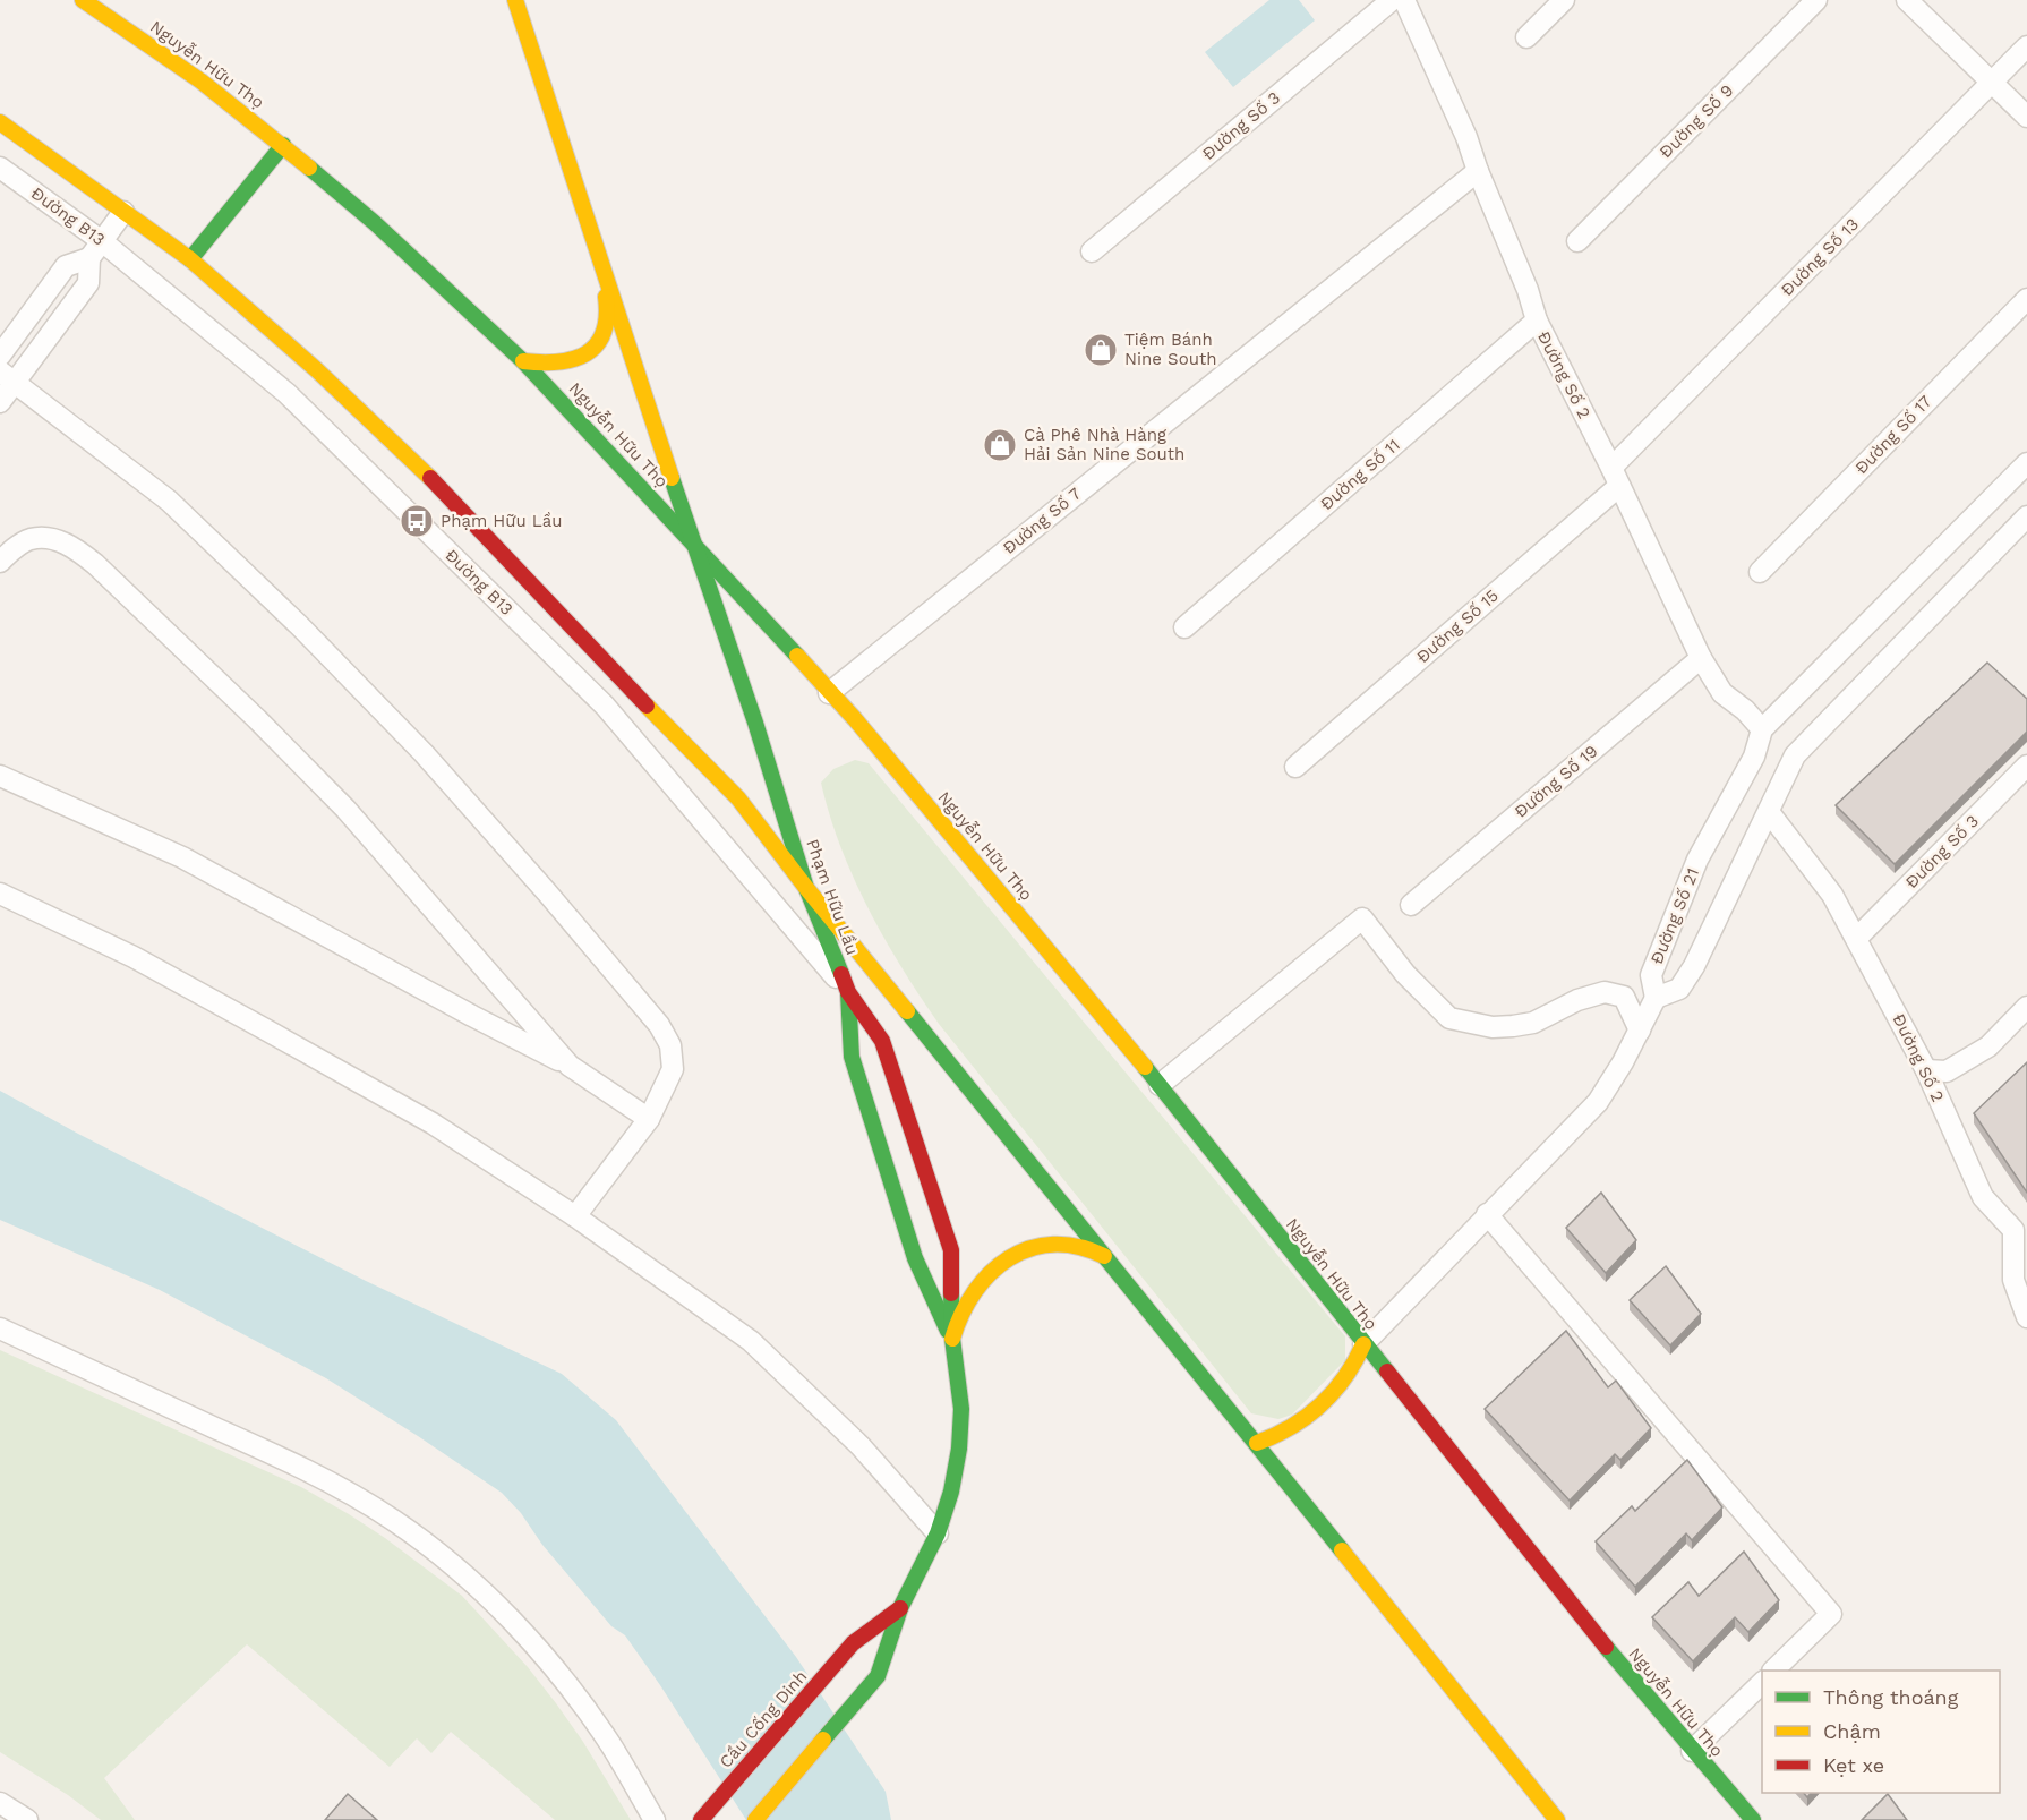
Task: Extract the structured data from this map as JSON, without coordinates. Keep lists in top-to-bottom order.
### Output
{
  "streets": {
    "main road": ["Nguyễn Hữu Thọ", "Phạm Hữu Lầu", "Cầu Cống Dinh"],
    "street": [
      "Đường Số 9",
      "Đường Số 3",
      "Đường B13",
      "Đường Số 13",
      "Đường Số 2",
      "Đường Số 17",
      "Đường Số 11",
      "Đường Số 7",
      "Đường Số 15",
      "Đường Số 19",
      "Đường Số 21"
    ]
  },
  "crossings": [
    ["Nguyễn Hữu Thọ", "Đường Số 7"],
    ["Nguyễn Hữu Thọ", "Phạm Hữu Lầu"],
    ["Đường Số 3", "Đường Số 2"],
    ["Đường B13", "Phạm Hữu Lầu"],
    ["Đường Số 13", "Đường Số 2"],
    ["Đường Số 13", "Đường Số 15"],
    ["Đường Số 2", "Đường Số 11"],
    ["Đường Số 2", "Đường Số 7"],
    ["Đường Số 2", "Đường Số 15"],
    ["Đường Số 2", "Đường Số 19"],
    ["Đường Số 2", "Đường Số 21"],
    ["Phạm Hữu Lầu", "Cầu Cống Dinh"]
  ],
  "places": {
    "shop": ["Tiệm Bánh Nine South", "Cà Phê Nhà Hàng Hải Sản Nine South"],
    "bus stop": ["Phạm Hữu Lầu"]
  },
  "legend": ["Thông thoáng", "Chậm", "Kẹt xe"]
}
